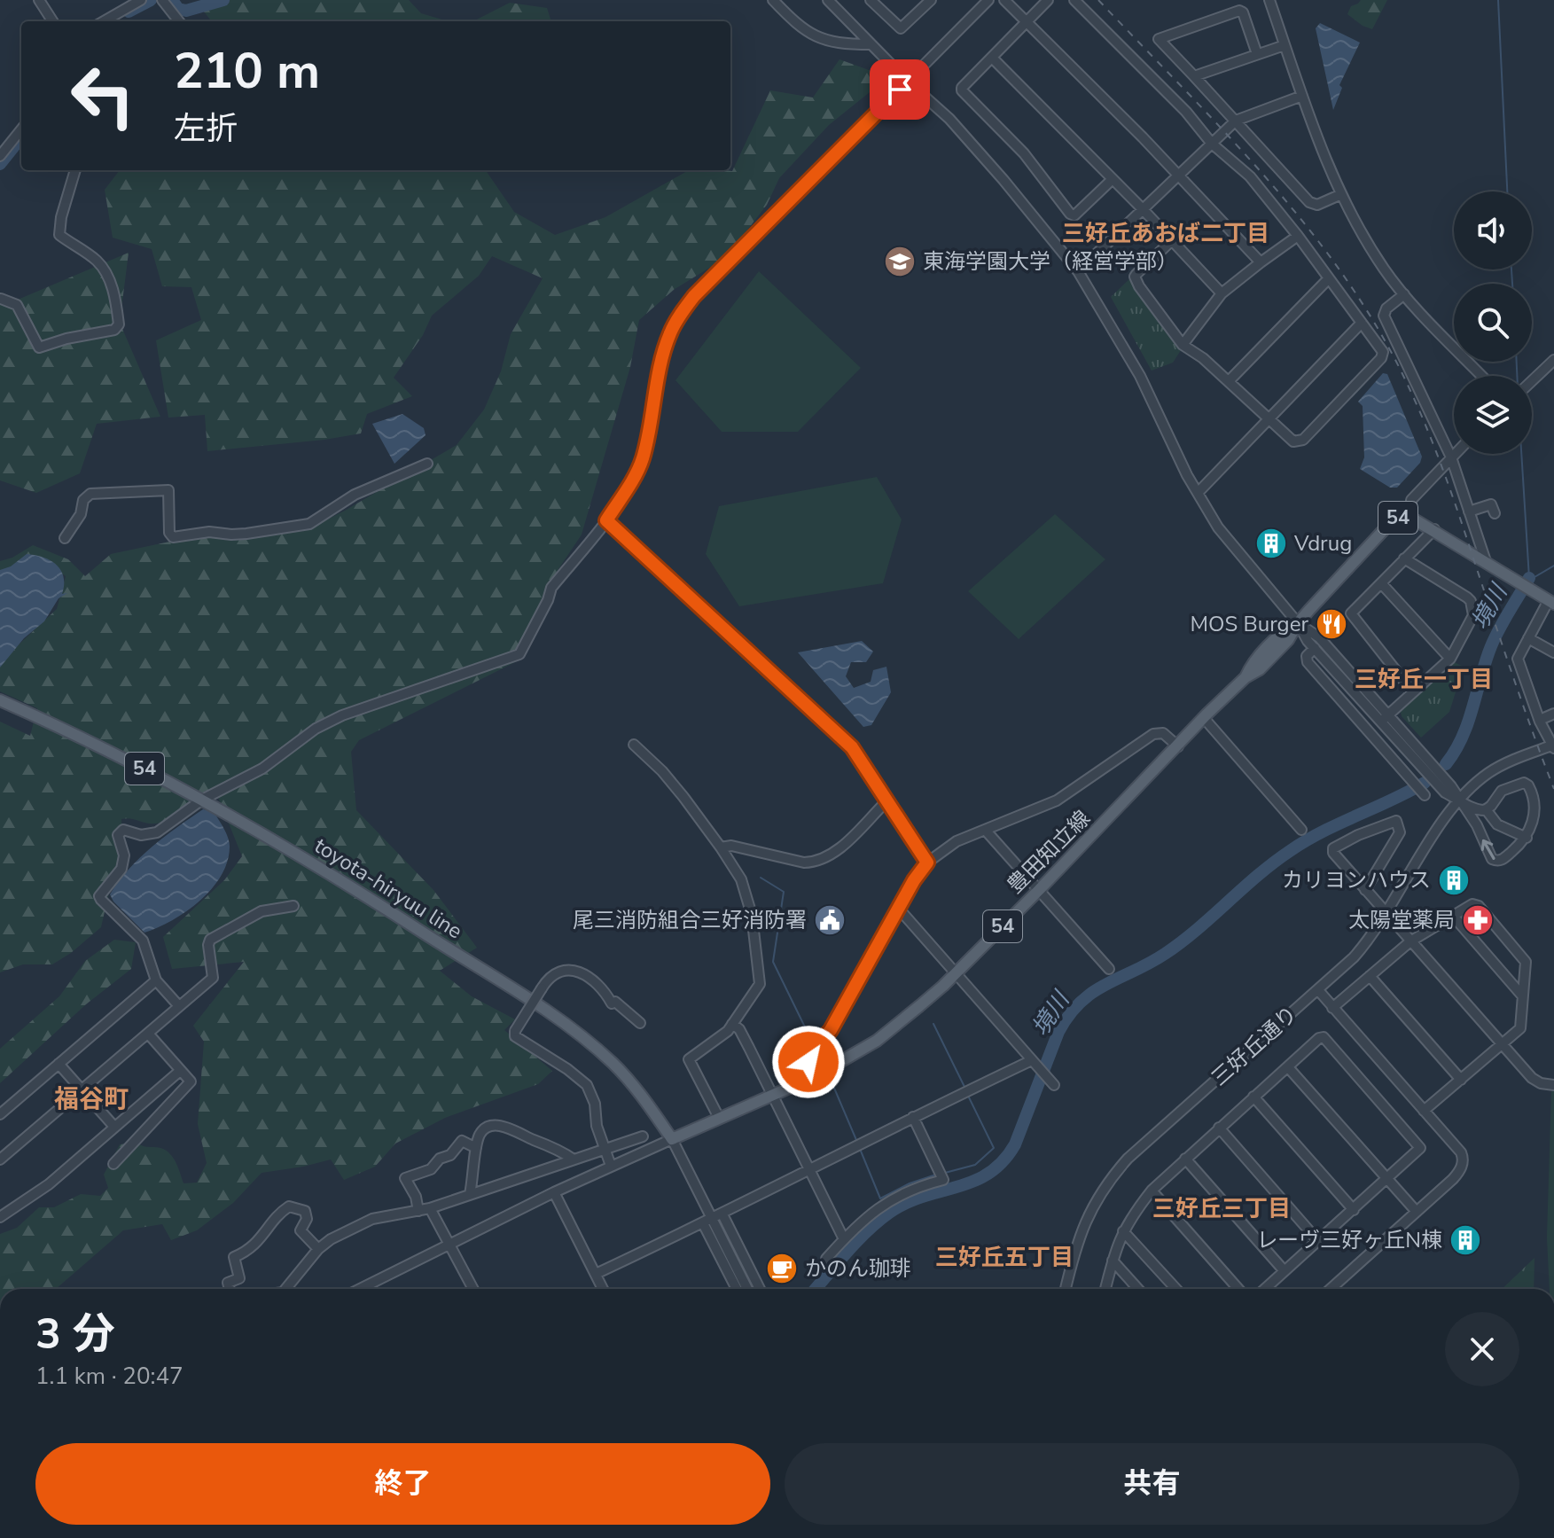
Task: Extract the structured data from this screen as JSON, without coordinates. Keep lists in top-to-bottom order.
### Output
{
  "streets": {
    "main road": ["54", "豊田知立線", "toyota-hiryuu line"],
    "street": ["三好丘通り"]
  },
  "crossings": [
    ["54", "豊田知立線"],
    ["54", "toyota-hiryuu line"]
  ],
  "districts": [
    "三好丘あおば二丁目",
    "三好丘一丁目",
    "福谷町",
    "三好丘三丁目",
    "三好丘五丁目"
  ],
  "water": ["境川"],
  "places": {
    "school or university": ["東海学園大学（経営学部）"],
    "building": ["Vdrug", "カリヨンハウス", "レーヴ三好ヶ丘N棟"],
    "restaurant": ["MOS Burger"],
    "public building": ["尾三消防組合三好消防署"],
    "pharmacy": ["太陽堂薬局"],
    "cafe": ["かのん珈琲"]
  },
  "page": {
    "turn": ["210 m", "左折"],
    "heading": ["3 分", "1.1 km · 20:47"],
    "buttons": ["終了", "共有"]
  }
}
